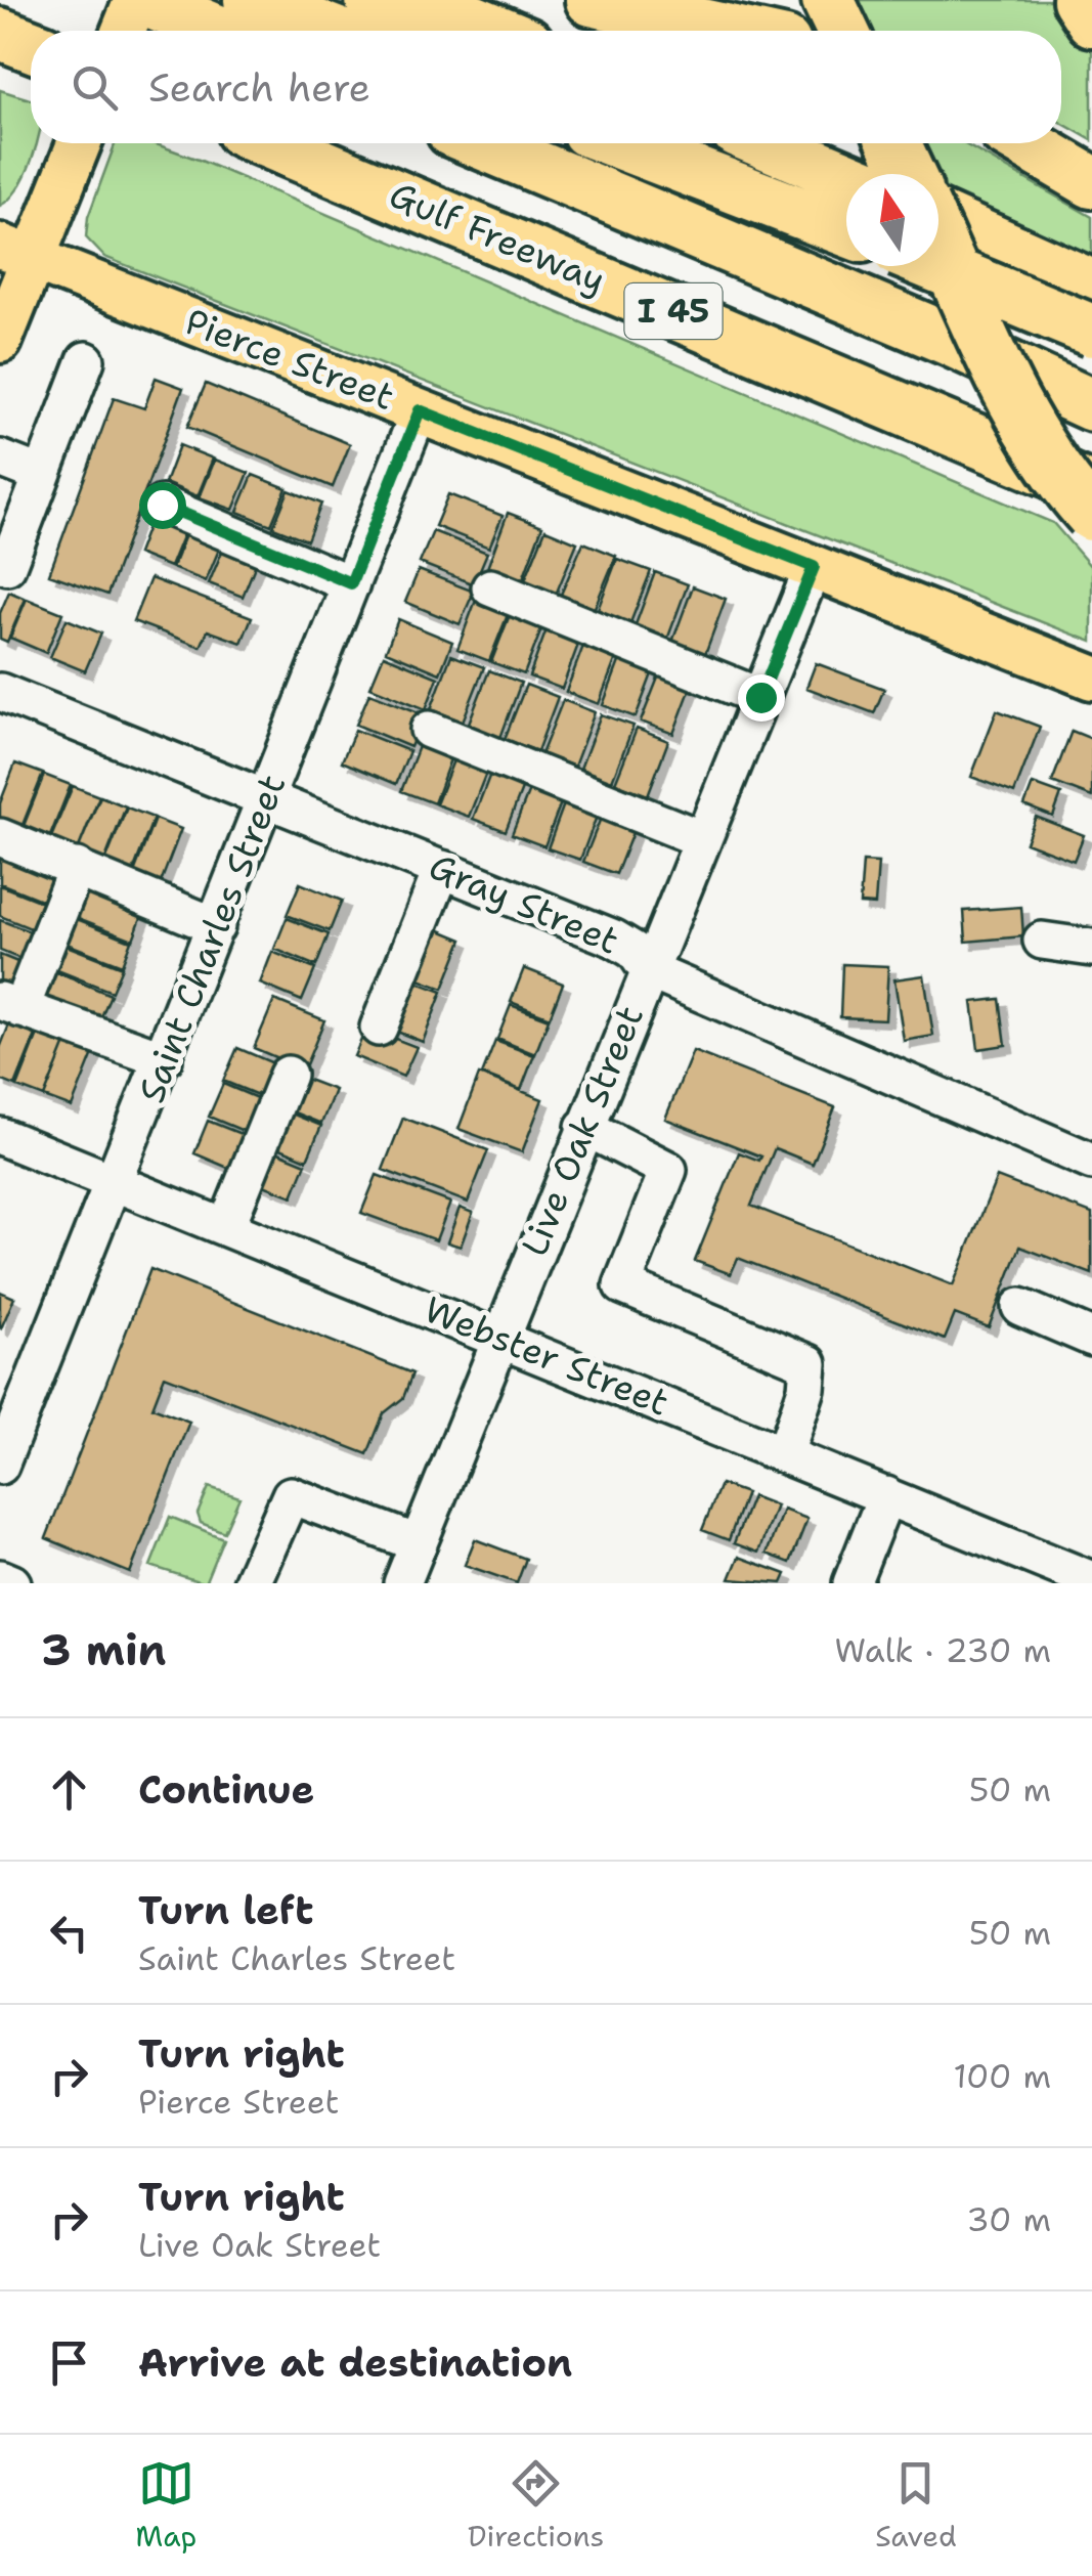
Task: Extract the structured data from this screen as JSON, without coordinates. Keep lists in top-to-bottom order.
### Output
{
  "streets": {
    "highway": ["Gulf Freeway", "I 45"],
    "main road": ["Pierce Street"],
    "street": [
      "Gray Street",
      "Saint Charles Street",
      "Live Oak Street",
      "Webster Street"
    ]
  },
  "crossings": [
    ["Pierce Street", "Saint Charles Street"],
    ["Pierce Street", "Live Oak Street"],
    ["Gray Street", "Saint Charles Street"],
    ["Gray Street", "Live Oak Street"],
    ["Saint Charles Street", "Webster Street"],
    ["Live Oak Street", "Webster Street"]
  ],
  "north": "top",
  "page": {
    "search": "Search here",
    "heading": ["3 min", "Walk · 230 m"],
    "list": [
      ["Continue", "50 m"],
      ["Turn left", "Saint Charles Street", "50 m"],
      ["Turn right", "Pierce Street", "100 m"],
      ["Turn right", "Live Oak Street", "30 m"],
      "Arrive at destination"
    ],
    "nav": ["Map", "Directions", "Saved"]
  }
}
